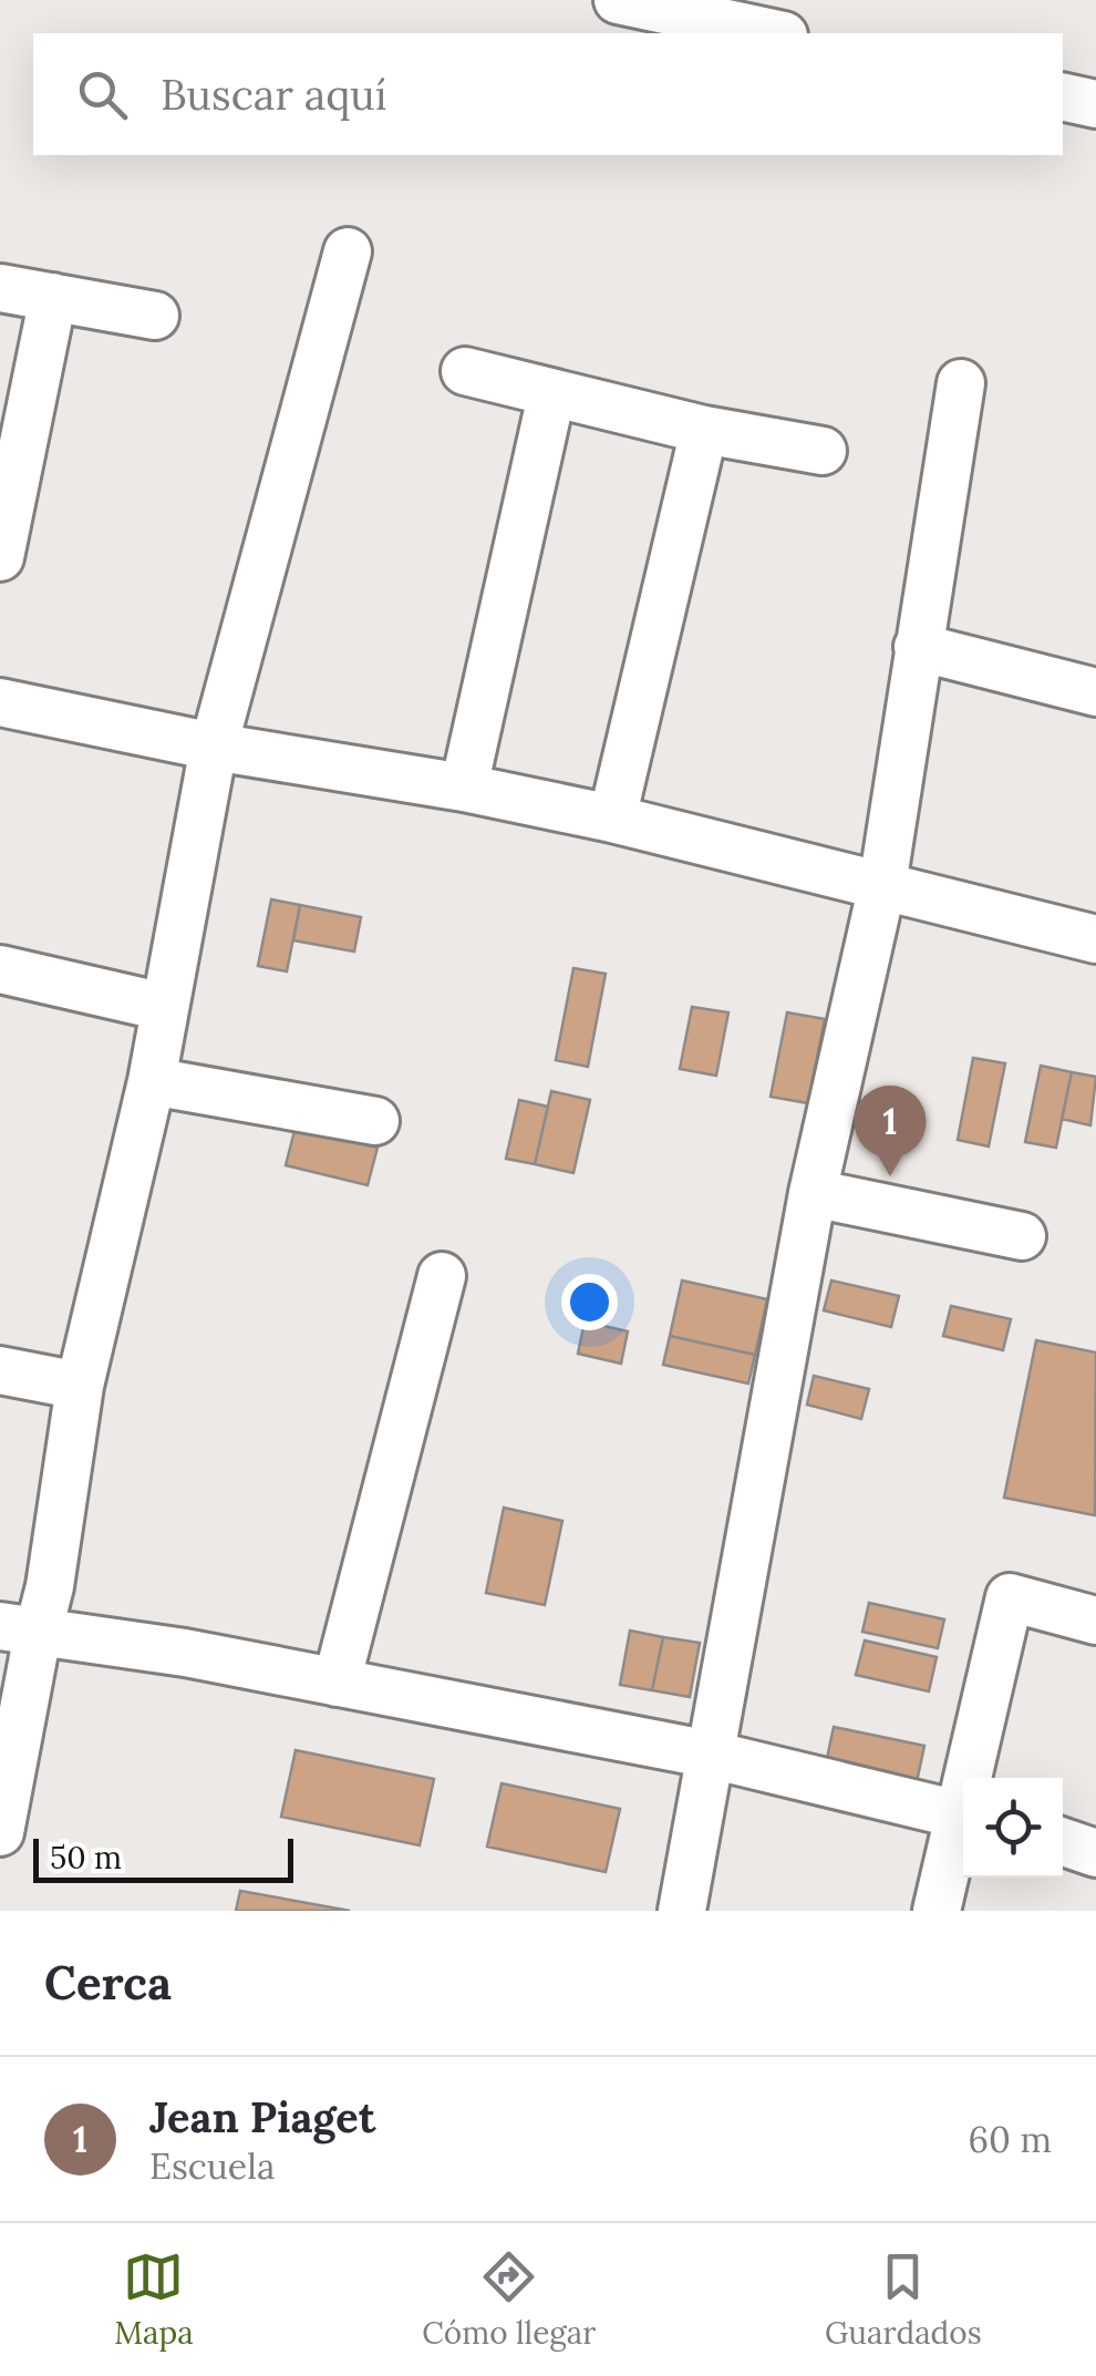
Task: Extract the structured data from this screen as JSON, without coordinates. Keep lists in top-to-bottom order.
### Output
{
  "scale_bar": "50 m",
  "page": {
    "search": "Buscar aquí",
    "pins": "1",
    "scale": "50 m",
    "heading": "Cerca",
    "list": [
      {
        "mark": "1",
        "name": "Jean Piaget",
        "note": "Escuela",
        "value": "60 m"
      }
    ],
    "nav": ["Mapa", "Cómo llegar", "Guardados"]
  }
}
